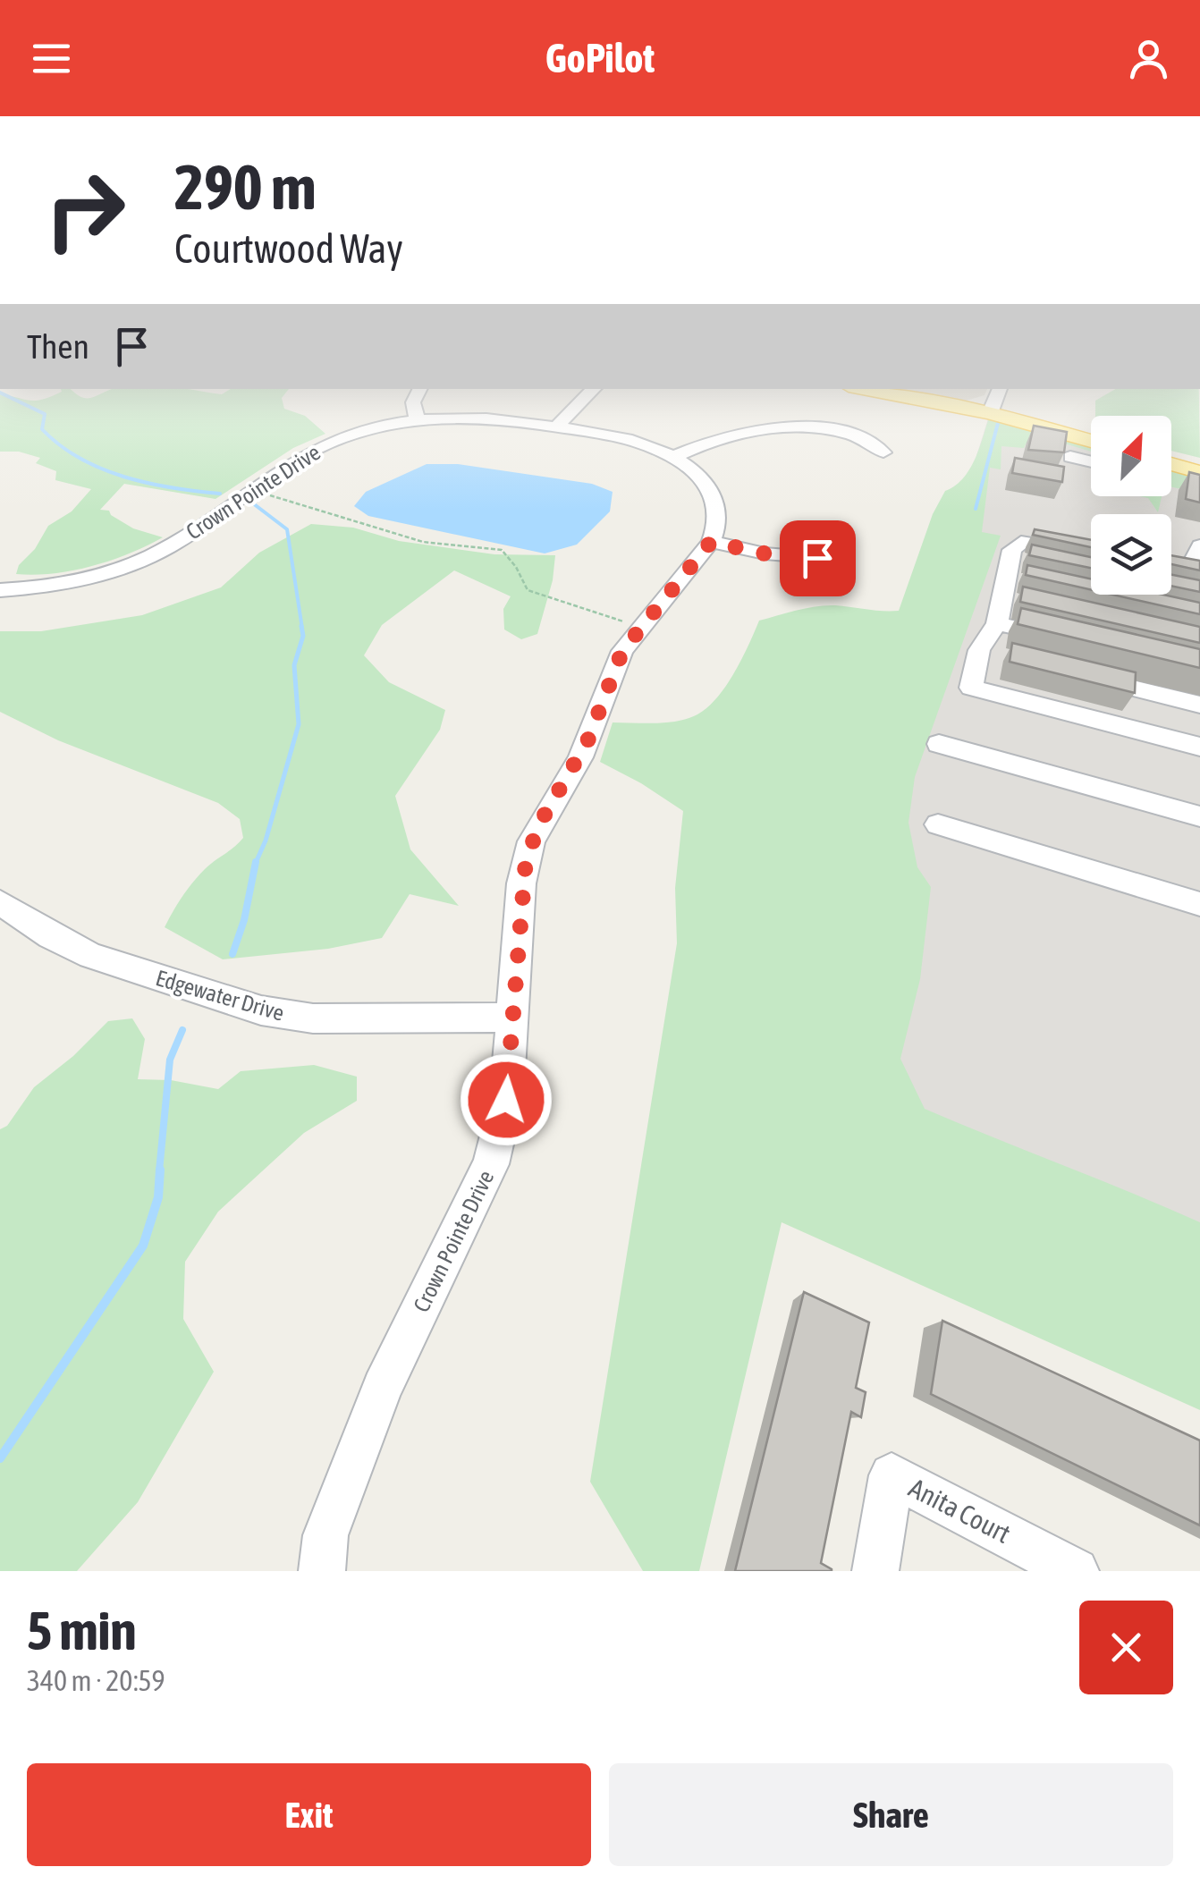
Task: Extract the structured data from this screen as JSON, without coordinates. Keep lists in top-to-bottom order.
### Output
{
  "streets": {
    "street": ["Crown Pointe Drive", "Edgewater Drive", "Anita Court"]
  },
  "crossings": [
    ["Crown Pointe Drive", "Edgewater Drive"]
  ],
  "north": "top right",
  "page": {
    "header": "GoPilot",
    "turn": ["290 m", "Courtwood Way"],
    "then": "Then",
    "heading": ["5 min", "340 m · 20:59"],
    "buttons": ["Exit", "Share"]
  }
}
